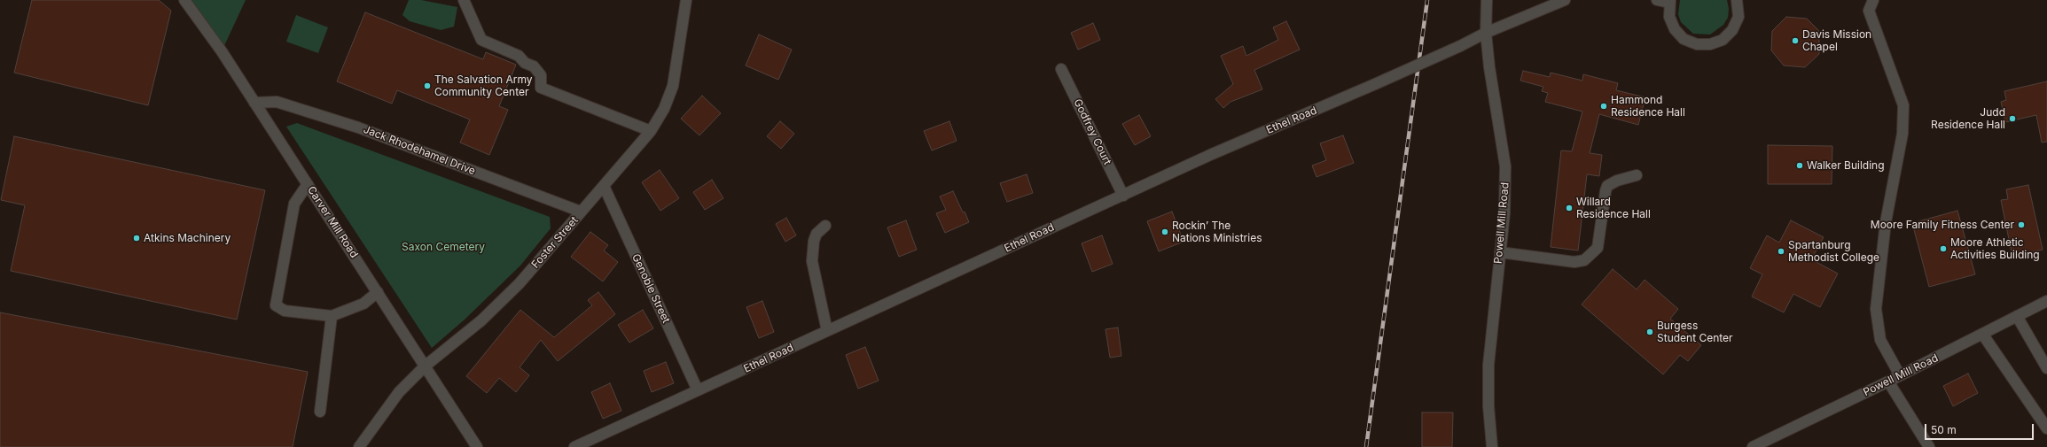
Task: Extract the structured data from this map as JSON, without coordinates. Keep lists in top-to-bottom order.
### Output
{
  "streets": {
    "street": [
      "Ethel Road",
      "Godfrey Court",
      "Jack Rhodehamel Drive",
      "Carver Mill Road",
      "Powell Mill Road",
      "Foster Street",
      "Genoble Street"
    ]
  },
  "crossings": [
    ["Ethel Road", "Godfrey Court"],
    ["Ethel Road", "Powell Mill Road"],
    ["Ethel Road", "Genoble Street"],
    ["Jack Rhodehamel Drive", "Carver Mill Road"],
    ["Jack Rhodehamel Drive", "Foster Street"],
    ["Carver Mill Road", "Foster Street"],
    ["Foster Street", "Genoble Street"]
  ],
  "parks": ["Saxon Cemetery"],
  "places": [
    "Davis Mission Chapel",
    "The Salvation Army Community Center",
    "Hammond Residence Hall",
    "Judd Residence Hall",
    "Walker Building",
    "Willard Residence Hall",
    "Moore Family Fitness Center",
    "Rockin’ The Nations Ministries",
    "Atkins Machinery",
    "Moore Athletic Activities Building",
    "Spartanburg Methodist College",
    "Burgess Student Center"
  ],
  "scale_bar": "50 m"
}
